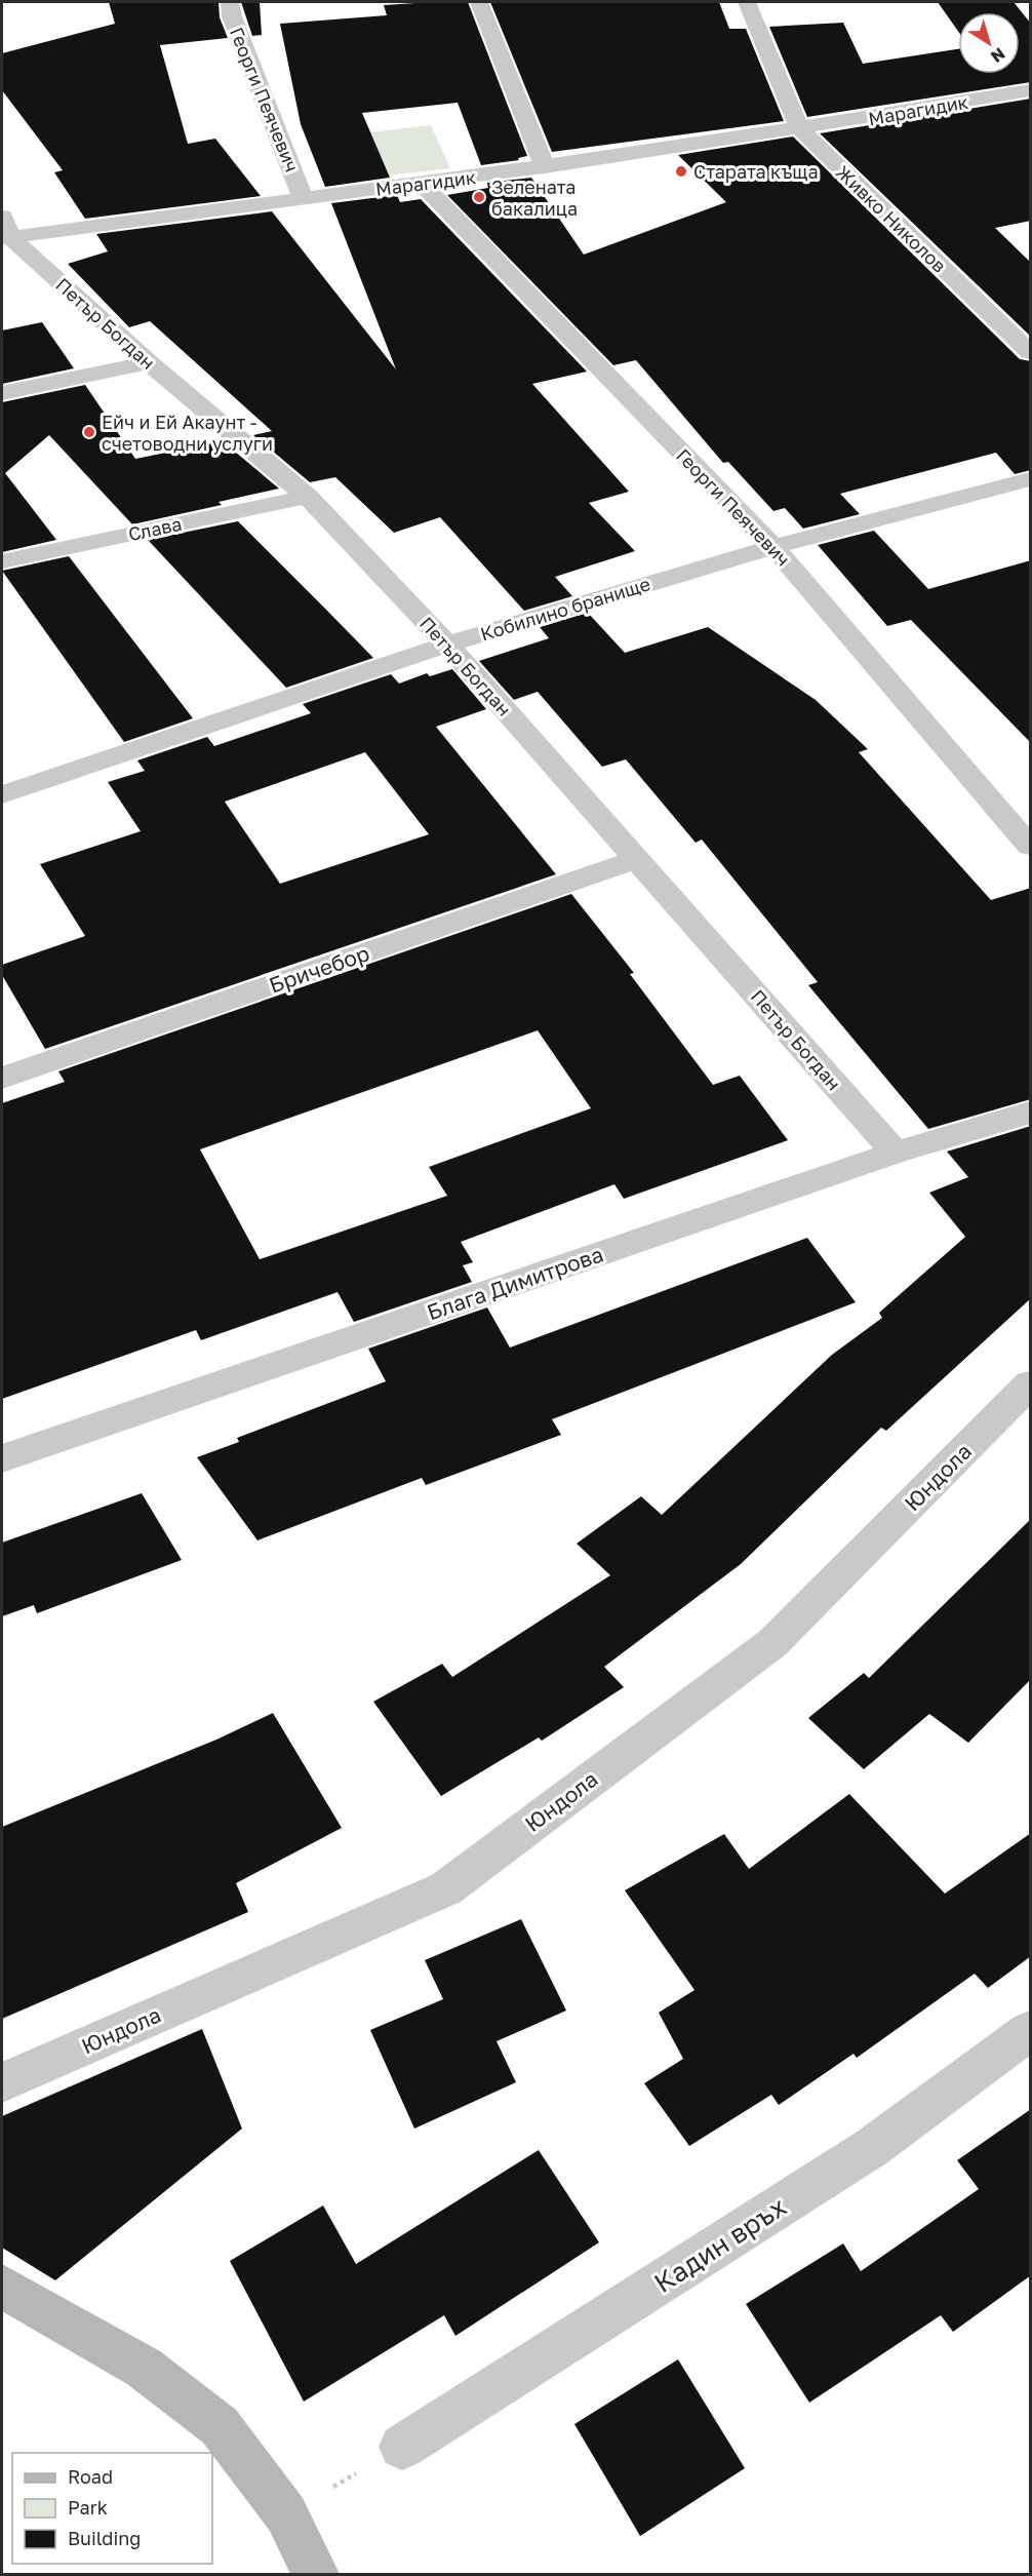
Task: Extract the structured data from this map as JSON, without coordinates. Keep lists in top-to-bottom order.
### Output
{
  "streets": {
    "street": [
      "Георги Пеячевич",
      "Марагидик",
      "Живко Николов",
      "Петър Богдан",
      "Слава",
      "Кобилино бранище",
      "Бричебор",
      "Блага Димитрова",
      "Юндола",
      "Кадин връх"
    ]
  },
  "crossings": [
    ["Георги Пеячевич", "Марагидик"],
    ["Георги Пеячевич", "Кобилино бранище"],
    ["Марагидик", "Живко Николов"],
    ["Марагидик", "Петър Богдан"],
    ["Петър Богдан", "Слава"],
    ["Петър Богдан", "Кобилино бранище"],
    ["Петър Богдан", "Бричебор"],
    ["Петър Богдан", "Блага Димитрова"]
  ],
  "places": ["Старата къща", "Зелената бакалица", "Ейч и Ей Акаунт - счетоводни услуги"],
  "legend": ["Road", "Park", "Building"],
  "north": "bottom right"
}
